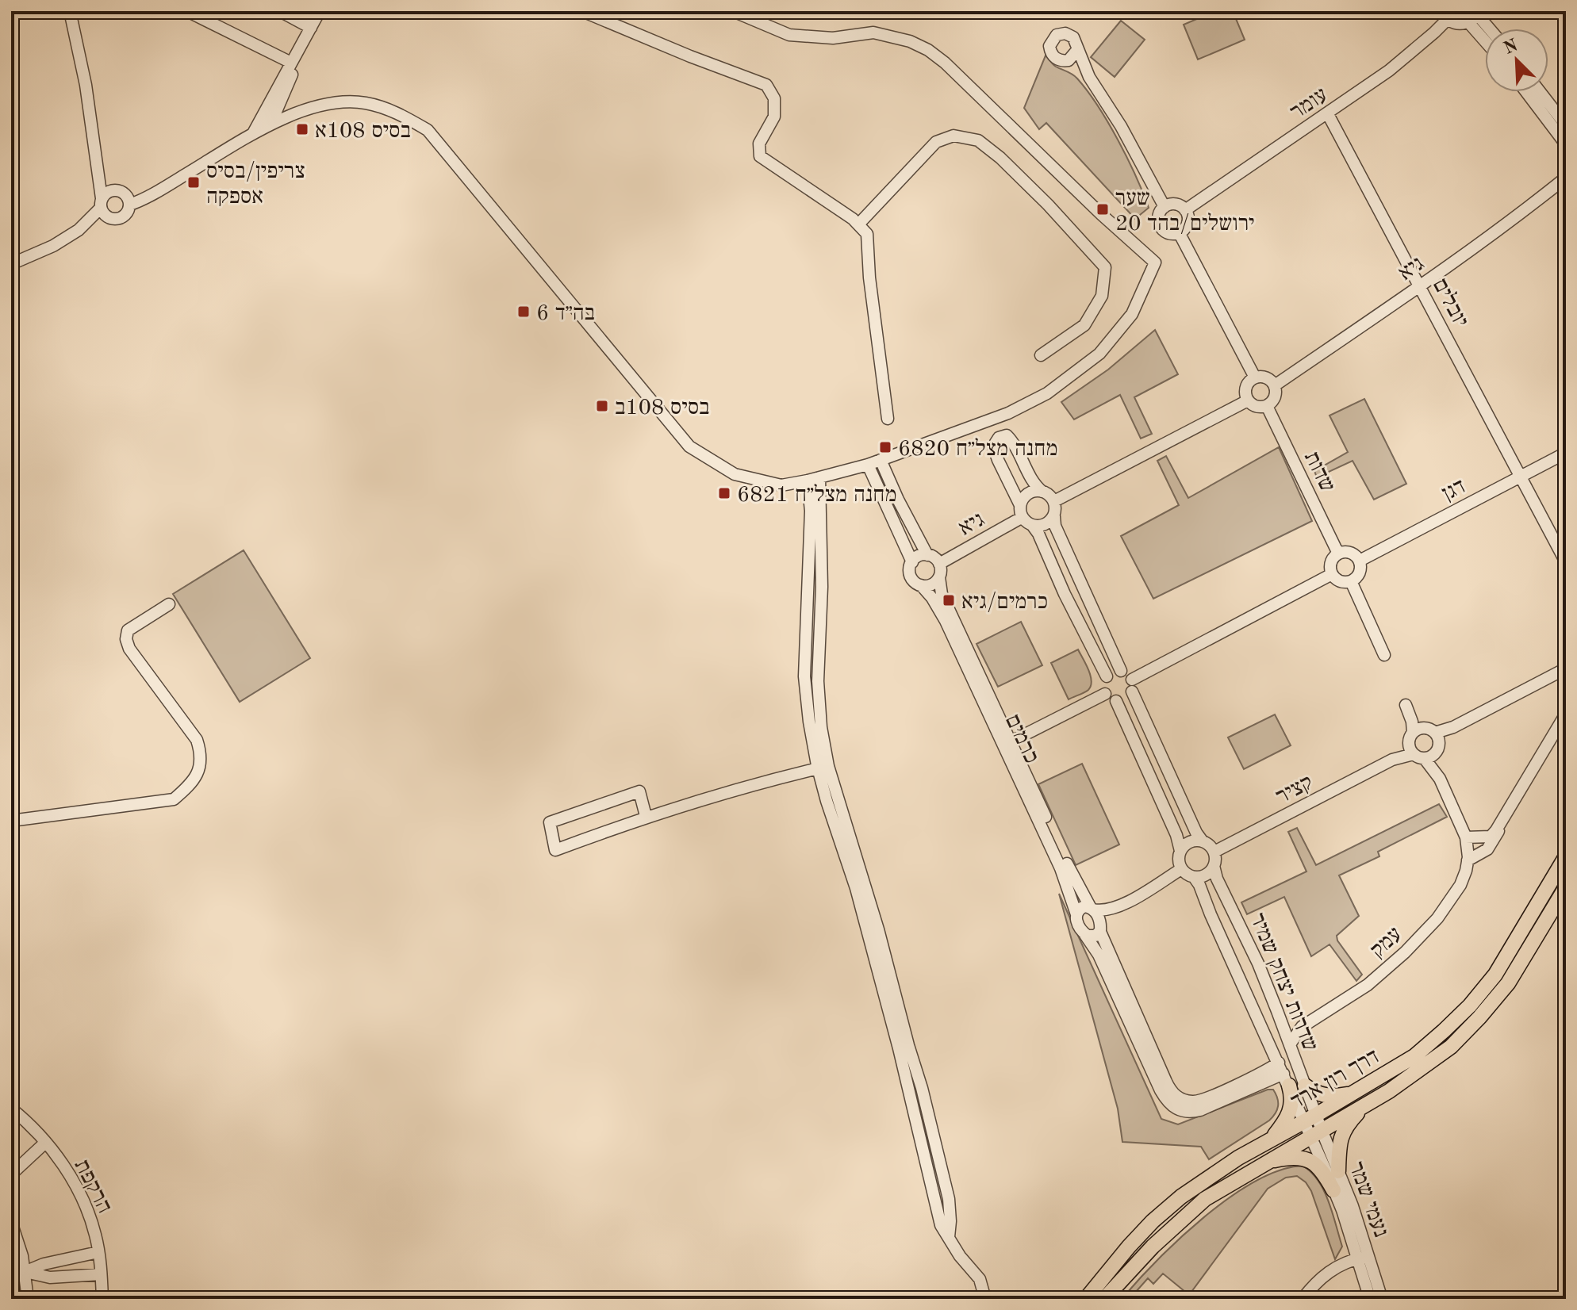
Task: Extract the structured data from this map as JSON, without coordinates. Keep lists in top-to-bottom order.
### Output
{
  "streets": {
    "main road": ["דרך רון ארד"],
    "street": [
      "עומר",
      "גיא",
      "יובלים",
      "שדות",
      "דגן",
      "כרמים",
      "קציר",
      "עמק",
      "שדרות יצחק שמיר",
      "הרקפת",
      "נעמי שמר"
    ]
  },
  "crossings": [
    ["עומר", "יובלים"],
    ["גיא", "יובלים"],
    ["גיא", "שדות"],
    ["גיא", "כרמים"],
    ["יובלים", "דגן"],
    ["שדות", "דגן"],
    ["קציר", "עמק"],
    ["קציר", "שדרות יצחק שמיר"],
    ["עמק", "שדרות יצחק שמיר"],
    ["שדרות יצחק שמיר", "דרך רון ארד"],
    ["שדרות יצחק שמיר", "נעמי שמר"],
    ["דרך רון ארד", "נעמי שמר"]
  ],
  "places": {
    "transit": [
      "בסיס 108א",
      "צריפין/בסיס אספקה",
      "שער ירושלים/בהד 20",
      "בה״ד 6",
      "בסיס 108ב",
      "מחנה מצל״ח 6820",
      "מחנה מצל״ח 6821",
      "כרמים/גיא"
    ]
  },
  "north": "top left"
}
